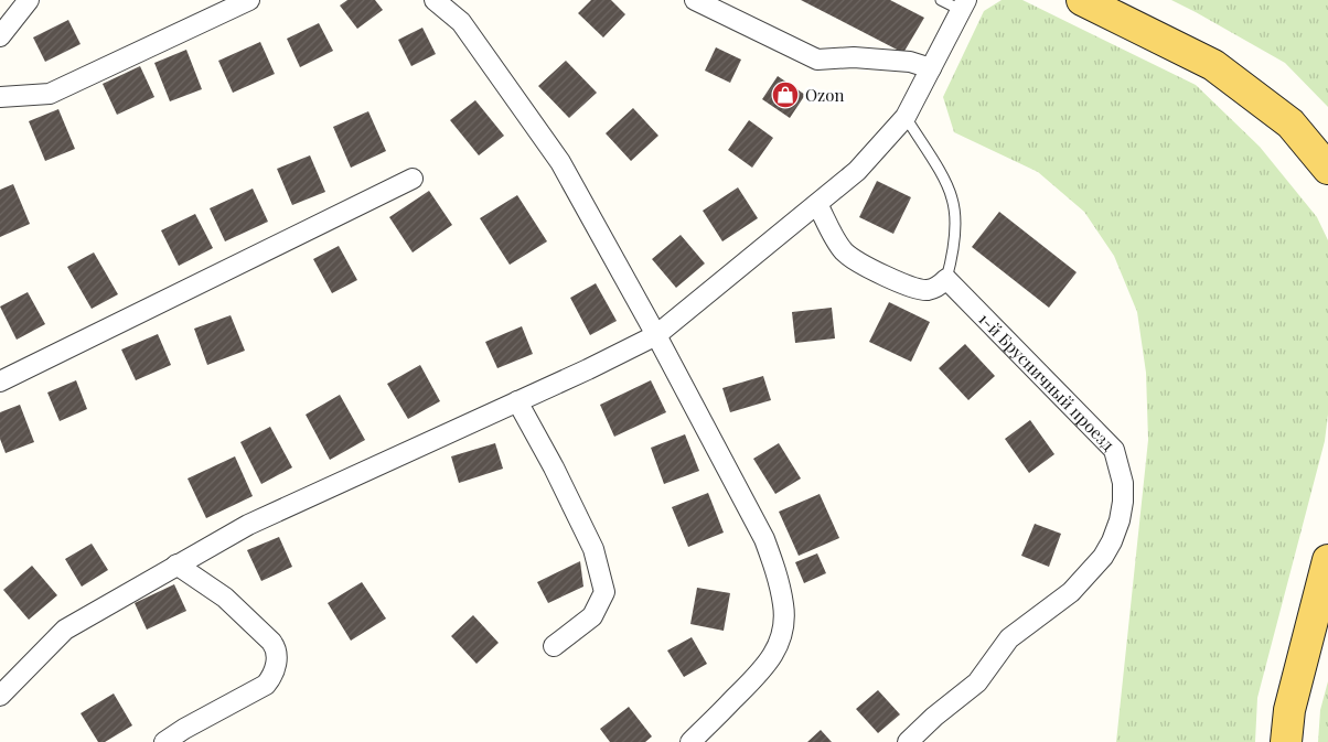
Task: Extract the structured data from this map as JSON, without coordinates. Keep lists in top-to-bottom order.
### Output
{
  "streets": {
    "street": ["1-й Брусничный проезд"]
  },
  "places": {
    "shop": ["Ozon"]
  }
}
